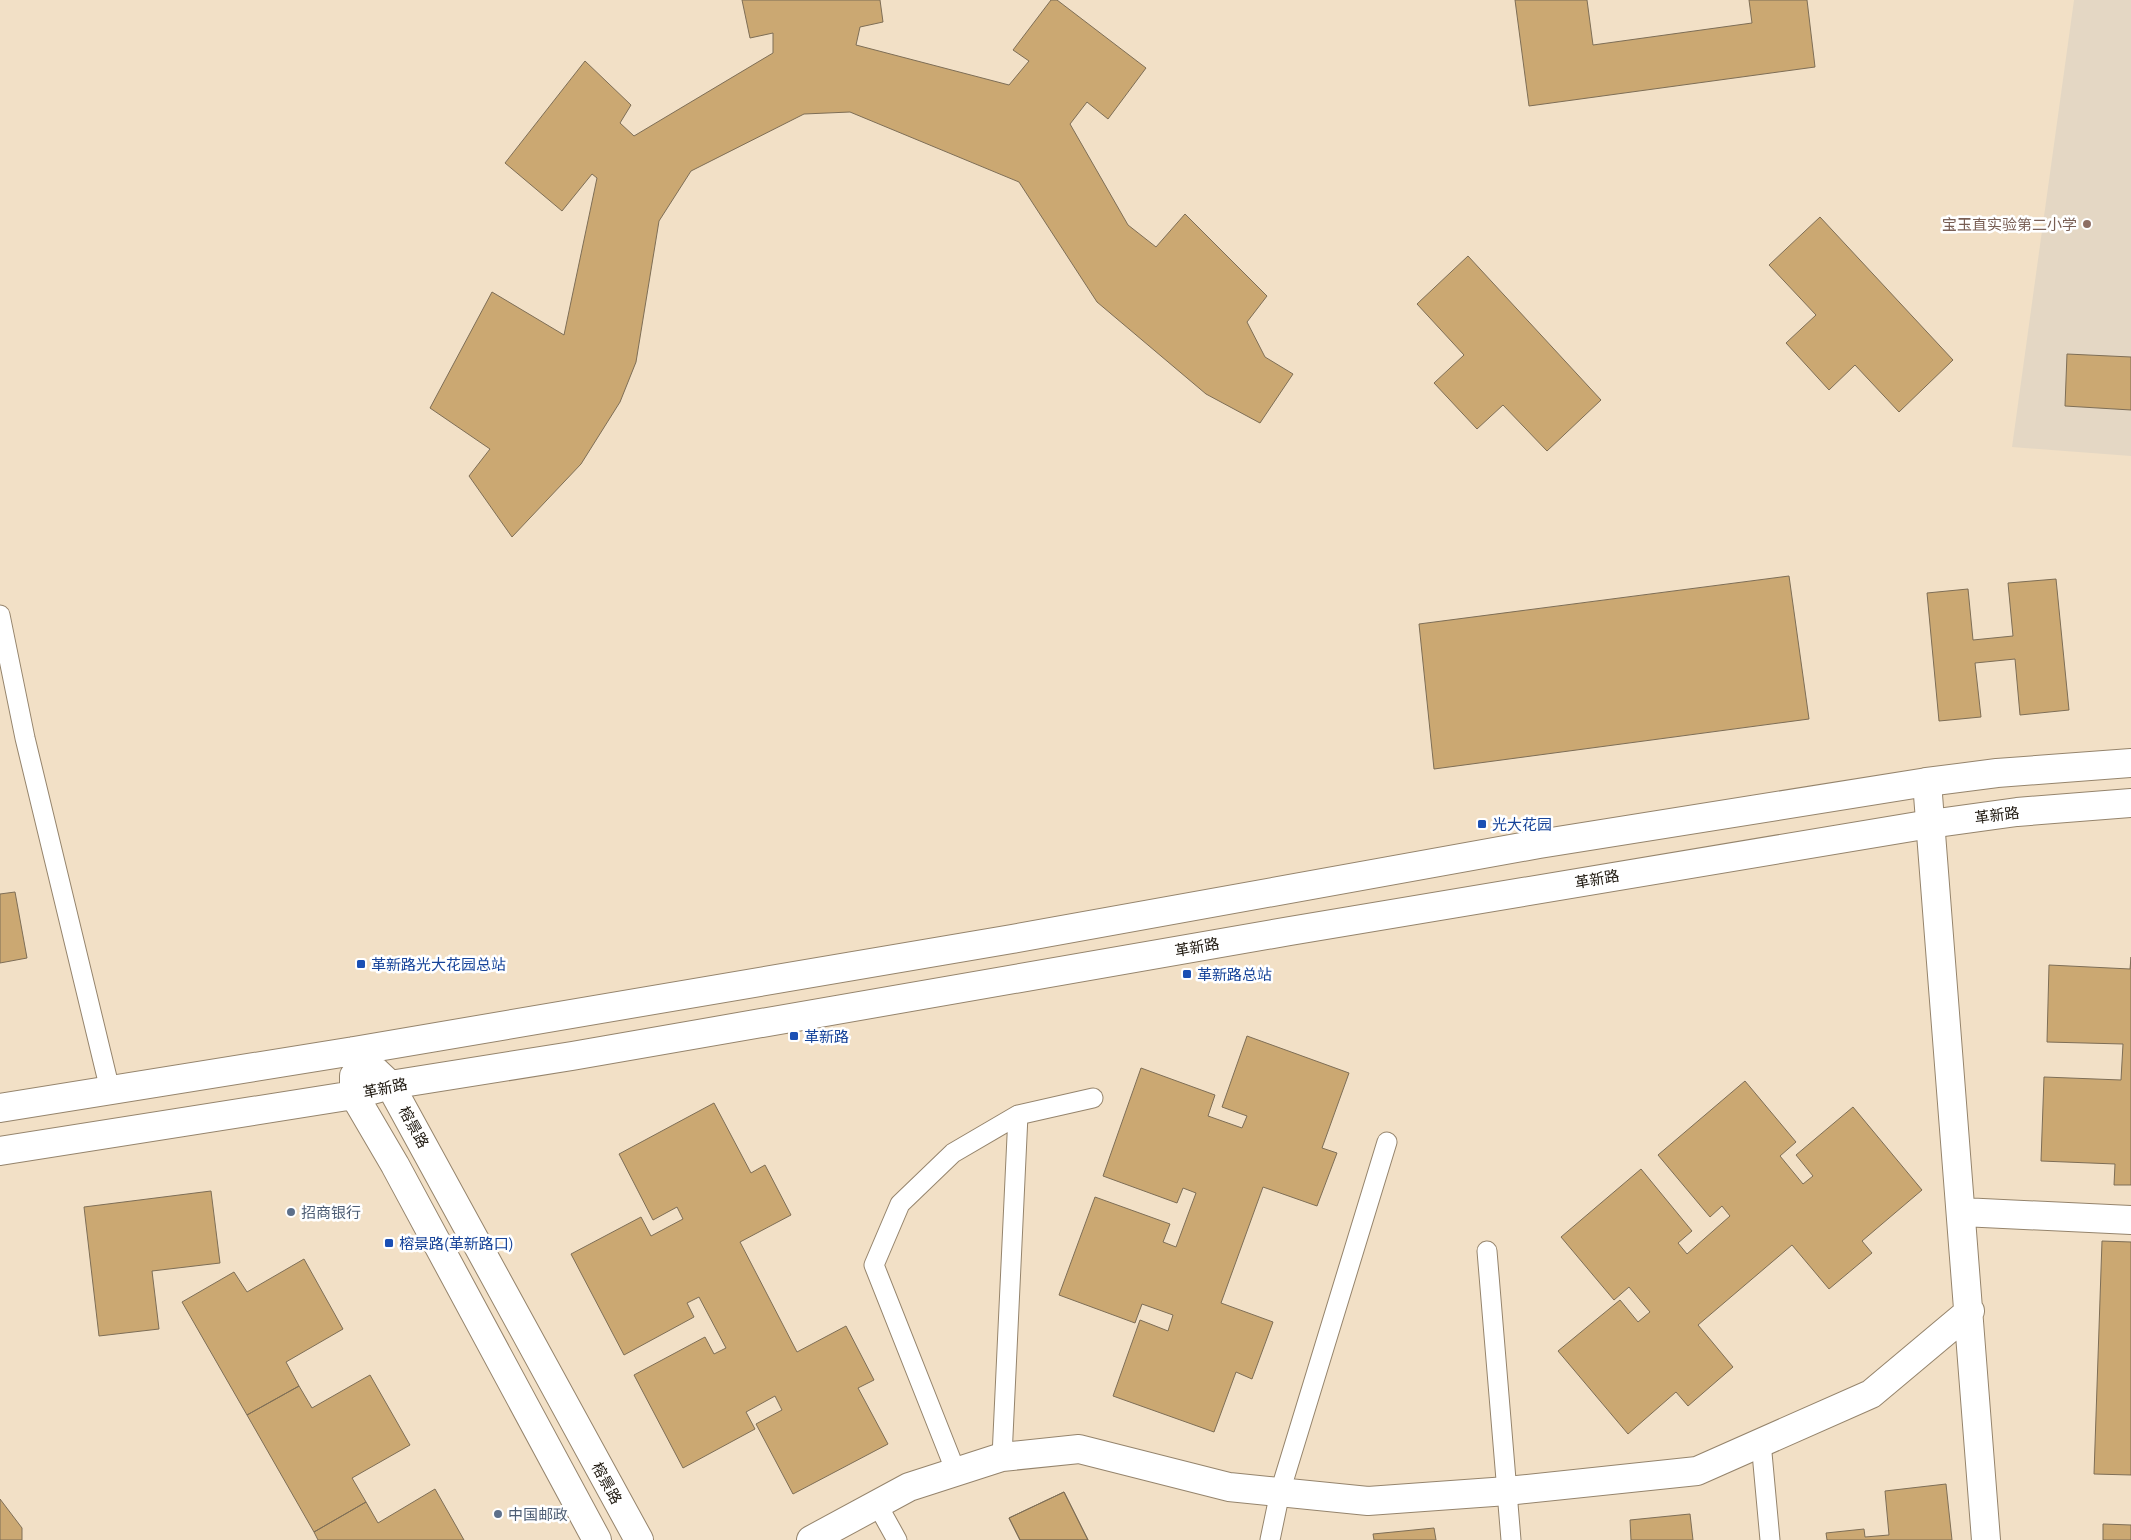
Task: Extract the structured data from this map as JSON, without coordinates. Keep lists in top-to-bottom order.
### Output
{
  "streets": {
    "street": ["革新路", "榕景路"]
  },
  "crossings": [
    ["革新路", "榕景路"]
  ],
  "places": {
    "other": ["宝玉直实验第二小学", "招商银行", "中国邮政"],
    "transit": [
      "光大花园",
      "革新路光大花园总站",
      "革新路总站",
      "革新路",
      "榕景路(革新路口)"
    ]
  }
}
